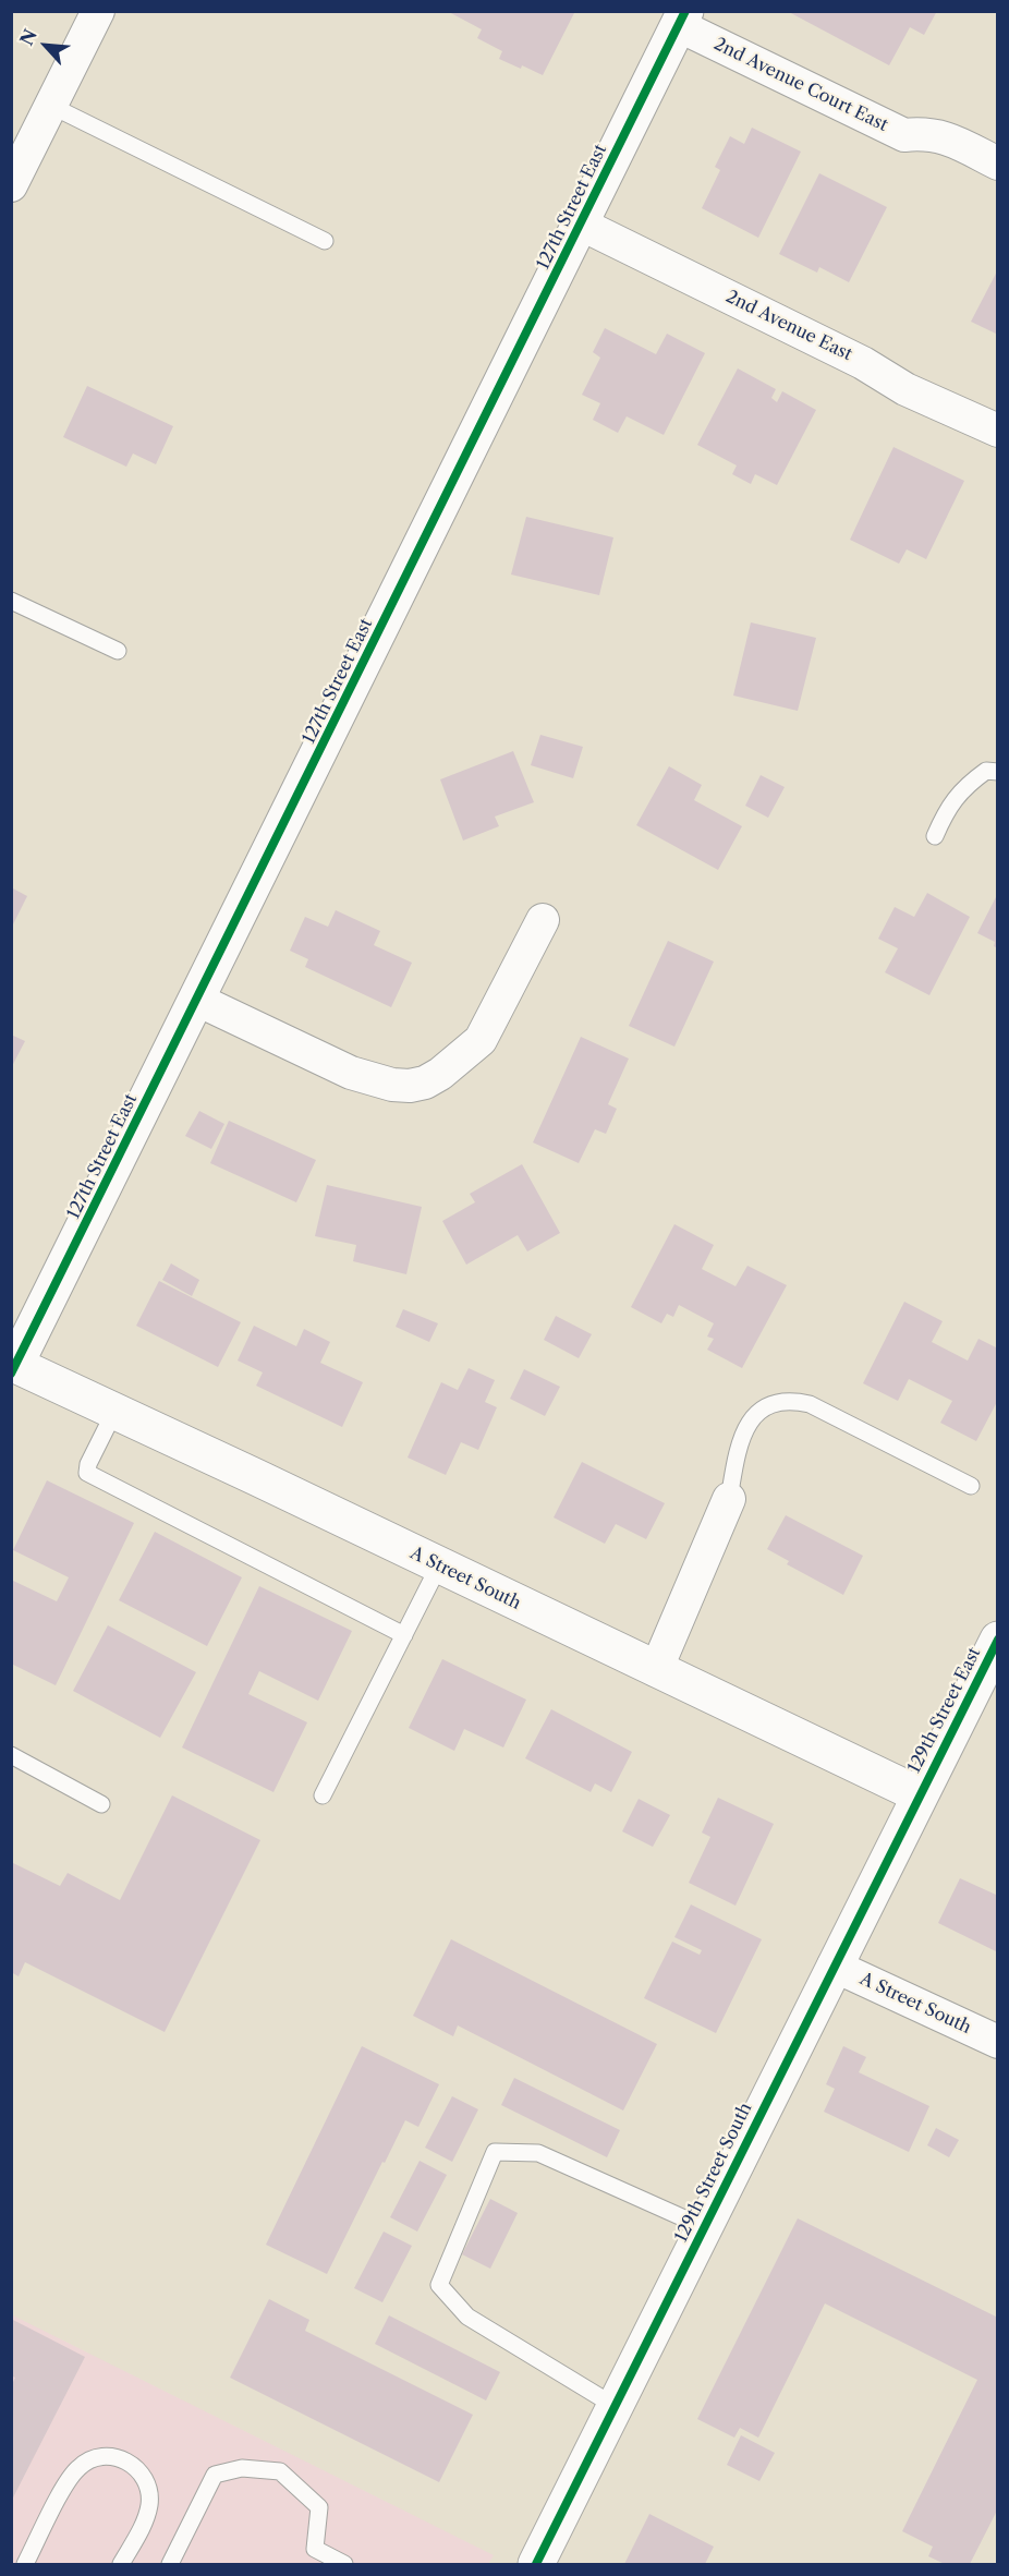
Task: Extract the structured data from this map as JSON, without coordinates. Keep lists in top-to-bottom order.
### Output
{
  "streets": {
    "street": [
      "2nd Avenue Court East",
      "127th Street East",
      "2nd Avenue East",
      "A Street South",
      "129th Street East",
      "129th Street South"
    ]
  },
  "crossings": [
    ["2nd Avenue Court East", "127th Street East"],
    ["127th Street East", "2nd Avenue East"],
    ["127th Street East", "A Street South"],
    ["A Street South", "129th Street East"],
    ["A Street South", "129th Street South"],
    ["129th Street East", "129th Street South"]
  ],
  "north": "top left"
}
